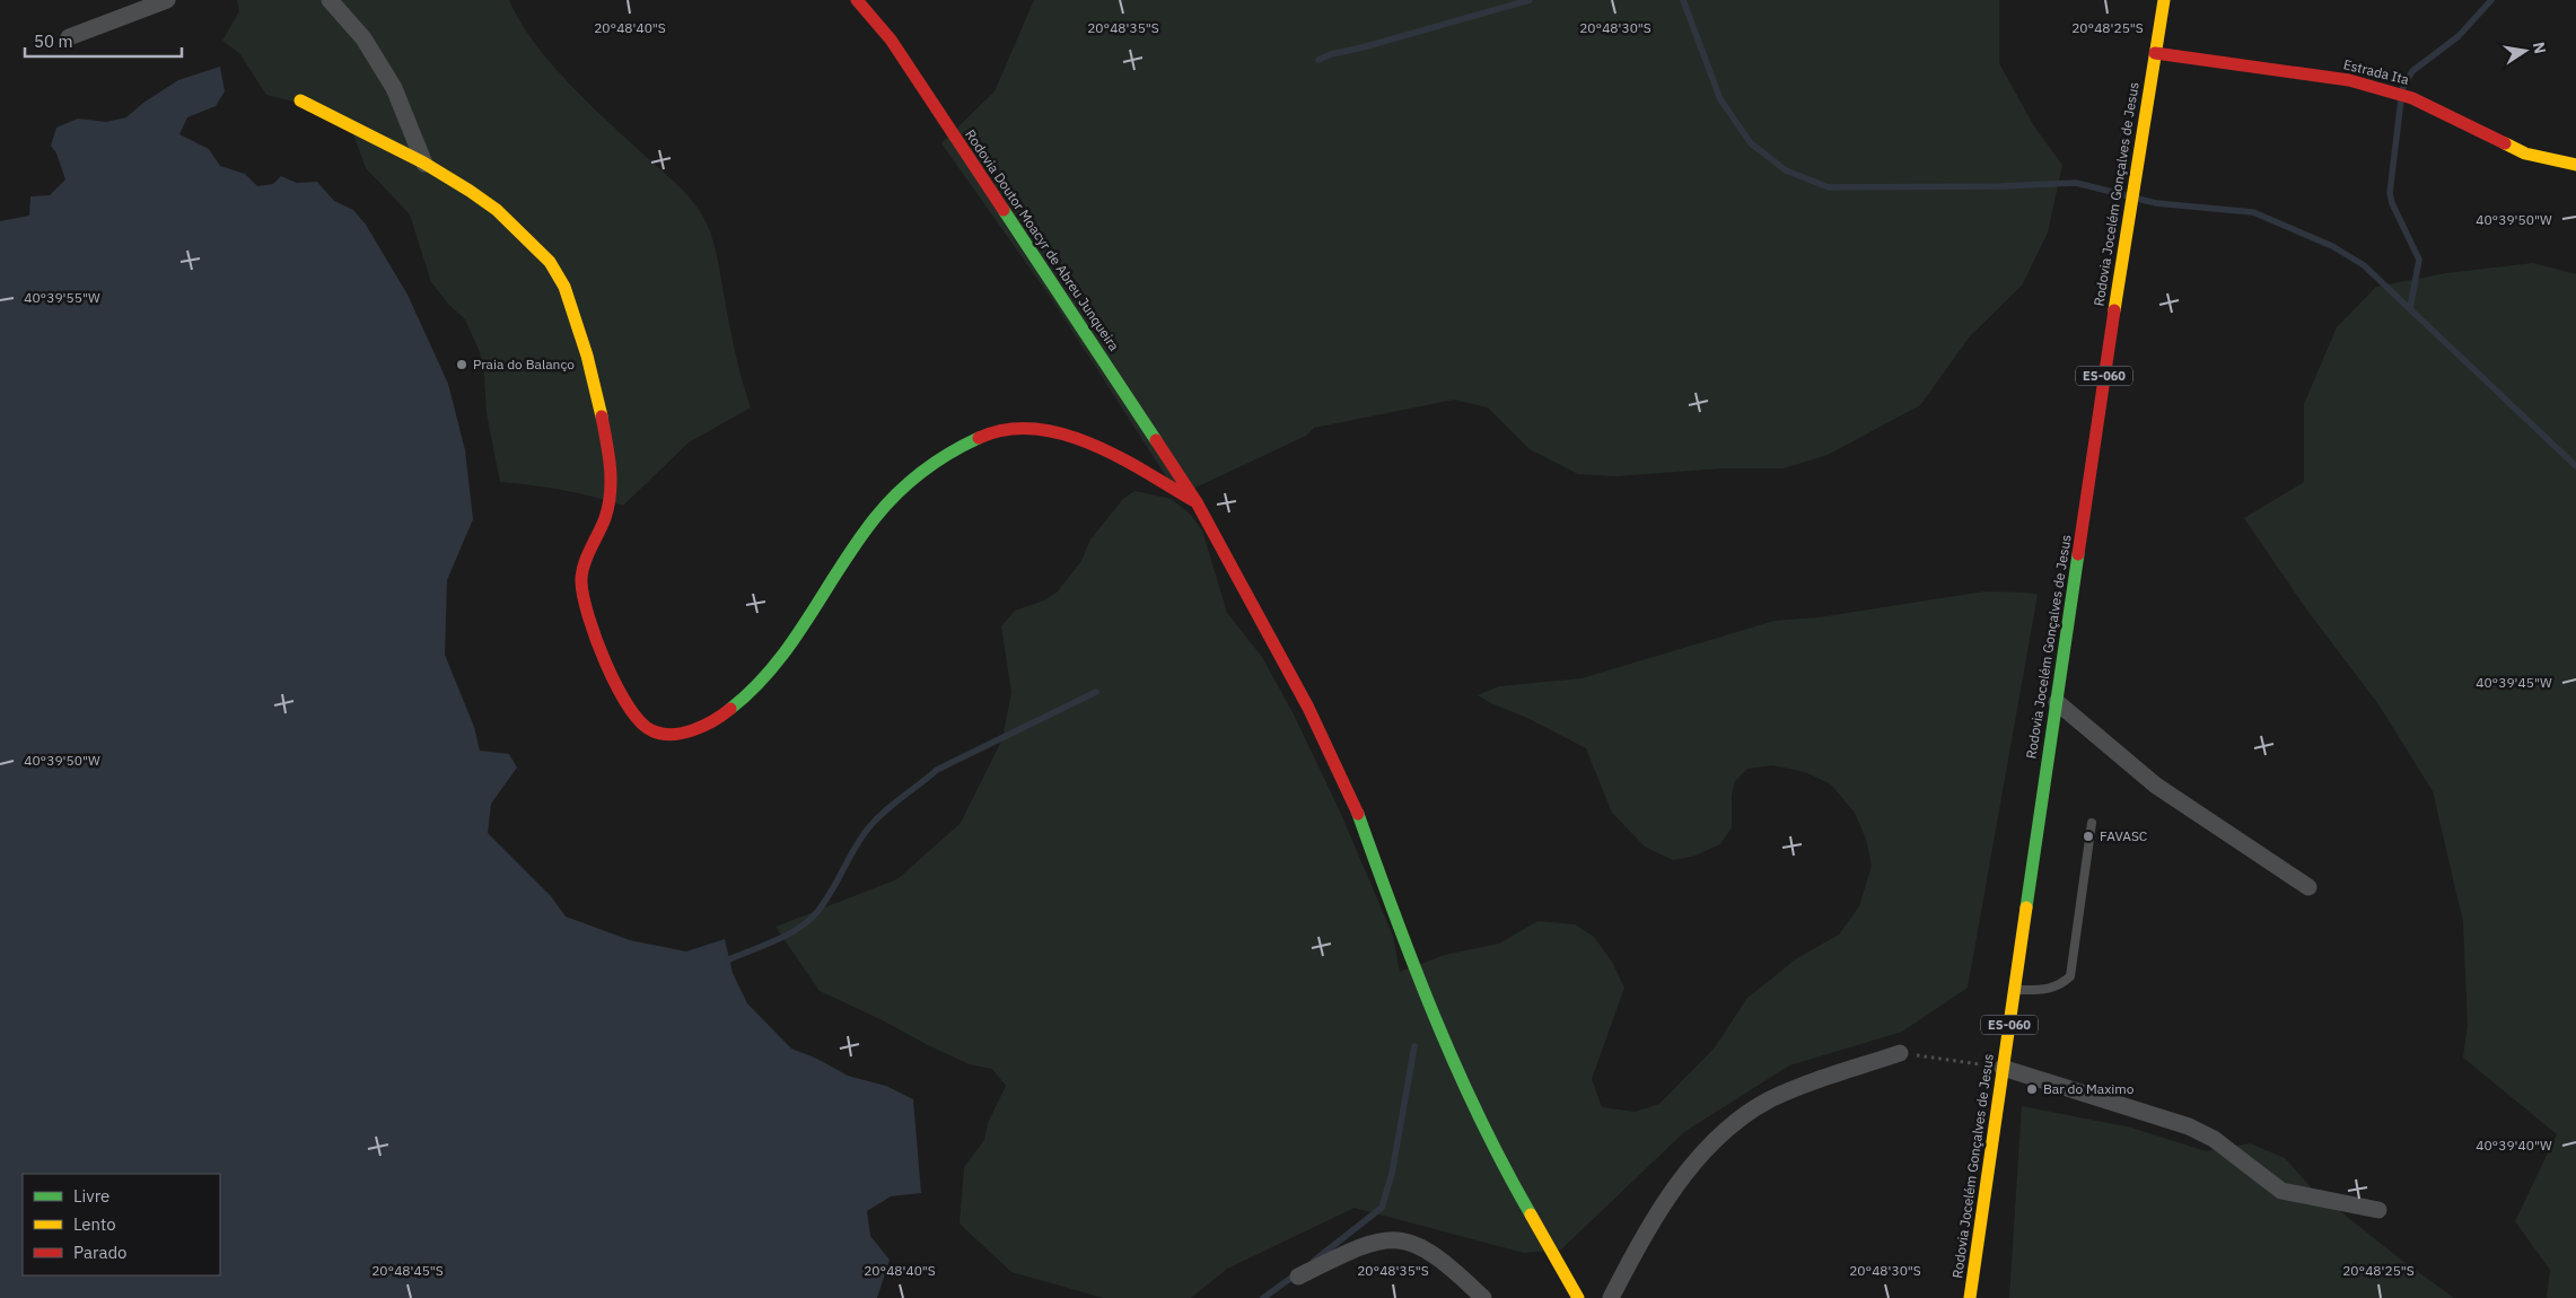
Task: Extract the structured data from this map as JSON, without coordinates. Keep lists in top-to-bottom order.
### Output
{
  "streets": {
    "street": [
      "Estrada Ita",
      "Rodovia Jocelém Gonçalves de Jesus",
      "Rodovia Doutor Moacyr de Abreu Junqueira",
      "ES-060"
    ]
  },
  "crossings": [
    ["Estrada Ita", "Rodovia Jocelém Gonçalves de Jesus"]
  ],
  "places": ["Praia do Balanço", "FAVASC", "Bar do Maximo"],
  "legend": ["Livre", "Lento", "Parado"],
  "scale_bar": "50 m",
  "north": "right",
  "coordinates": [
    "20°48'40\"S",
    "20°48'35\"S",
    "20°48'30\"S",
    "20°48'25\"S",
    "40°39'50\"W",
    "40°39'55\"W",
    "40°39'45\"W",
    "40°39'40\"W",
    "20°48'45\"S"
  ]
}
